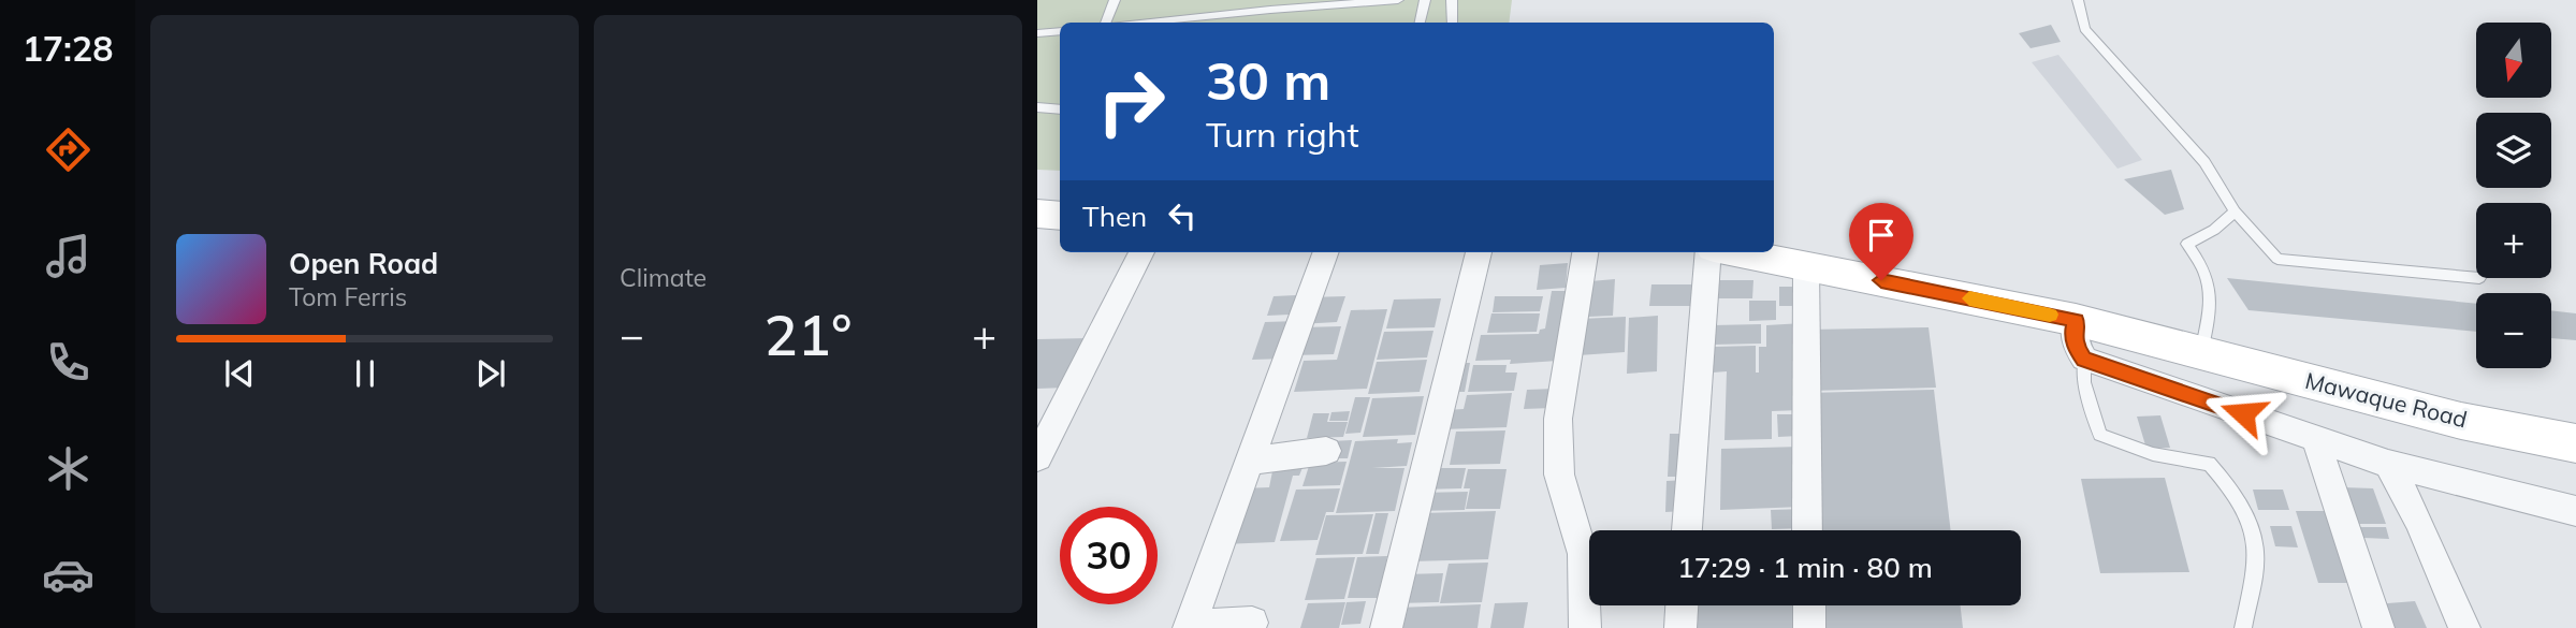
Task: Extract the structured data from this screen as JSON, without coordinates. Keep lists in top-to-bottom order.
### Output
{
  "streets": {
    "main road": ["Mawaque Road"]
  },
  "north": "bottom",
  "page": {
    "tabs": "17:28",
    "tile": "Climate",
    "map_buttons": ["+", "−"],
    "turn": ["30 m", "Turn right"],
    "then": "Then",
    "song": ["Open Road", "Tom Ferris"],
    "heat": ["−", "21°", "+"],
    "limit": "30",
    "trip": "17:29 · 1 min · 80 m"
  }
}
